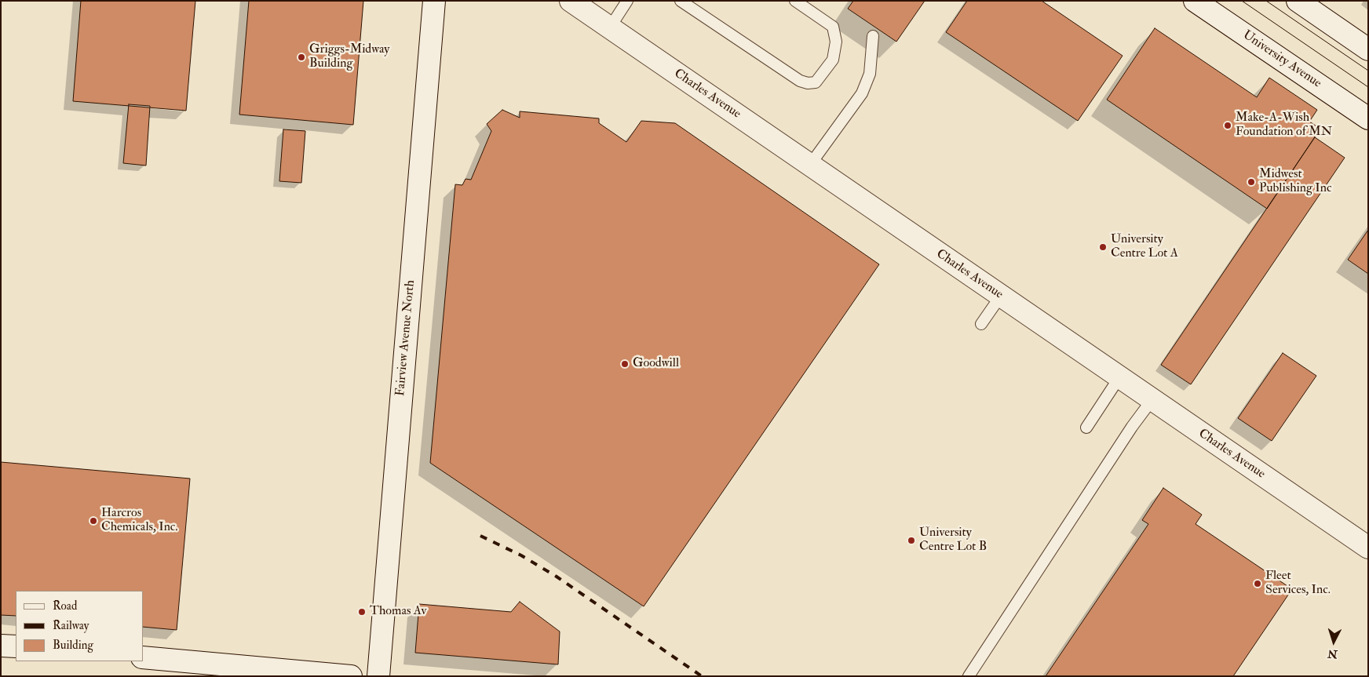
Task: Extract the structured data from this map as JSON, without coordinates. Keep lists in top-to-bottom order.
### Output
{
  "streets": {
    "street": ["University Avenue", "Charles Avenue", "Fairview Avenue North"]
  },
  "places": [
    "Griggs-Midway Building",
    "Make-A-Wish Foundation of MN",
    "Midwest Publishing Inc",
    "University Centre Lot A",
    "Goodwill",
    "Harcros Chemicals, Inc.",
    "University Centre Lot B",
    "Fleet Services, Inc.",
    "Thomas Av"
  ],
  "legend": ["Road", "Railway", "Building"],
  "north": "bottom"
}
